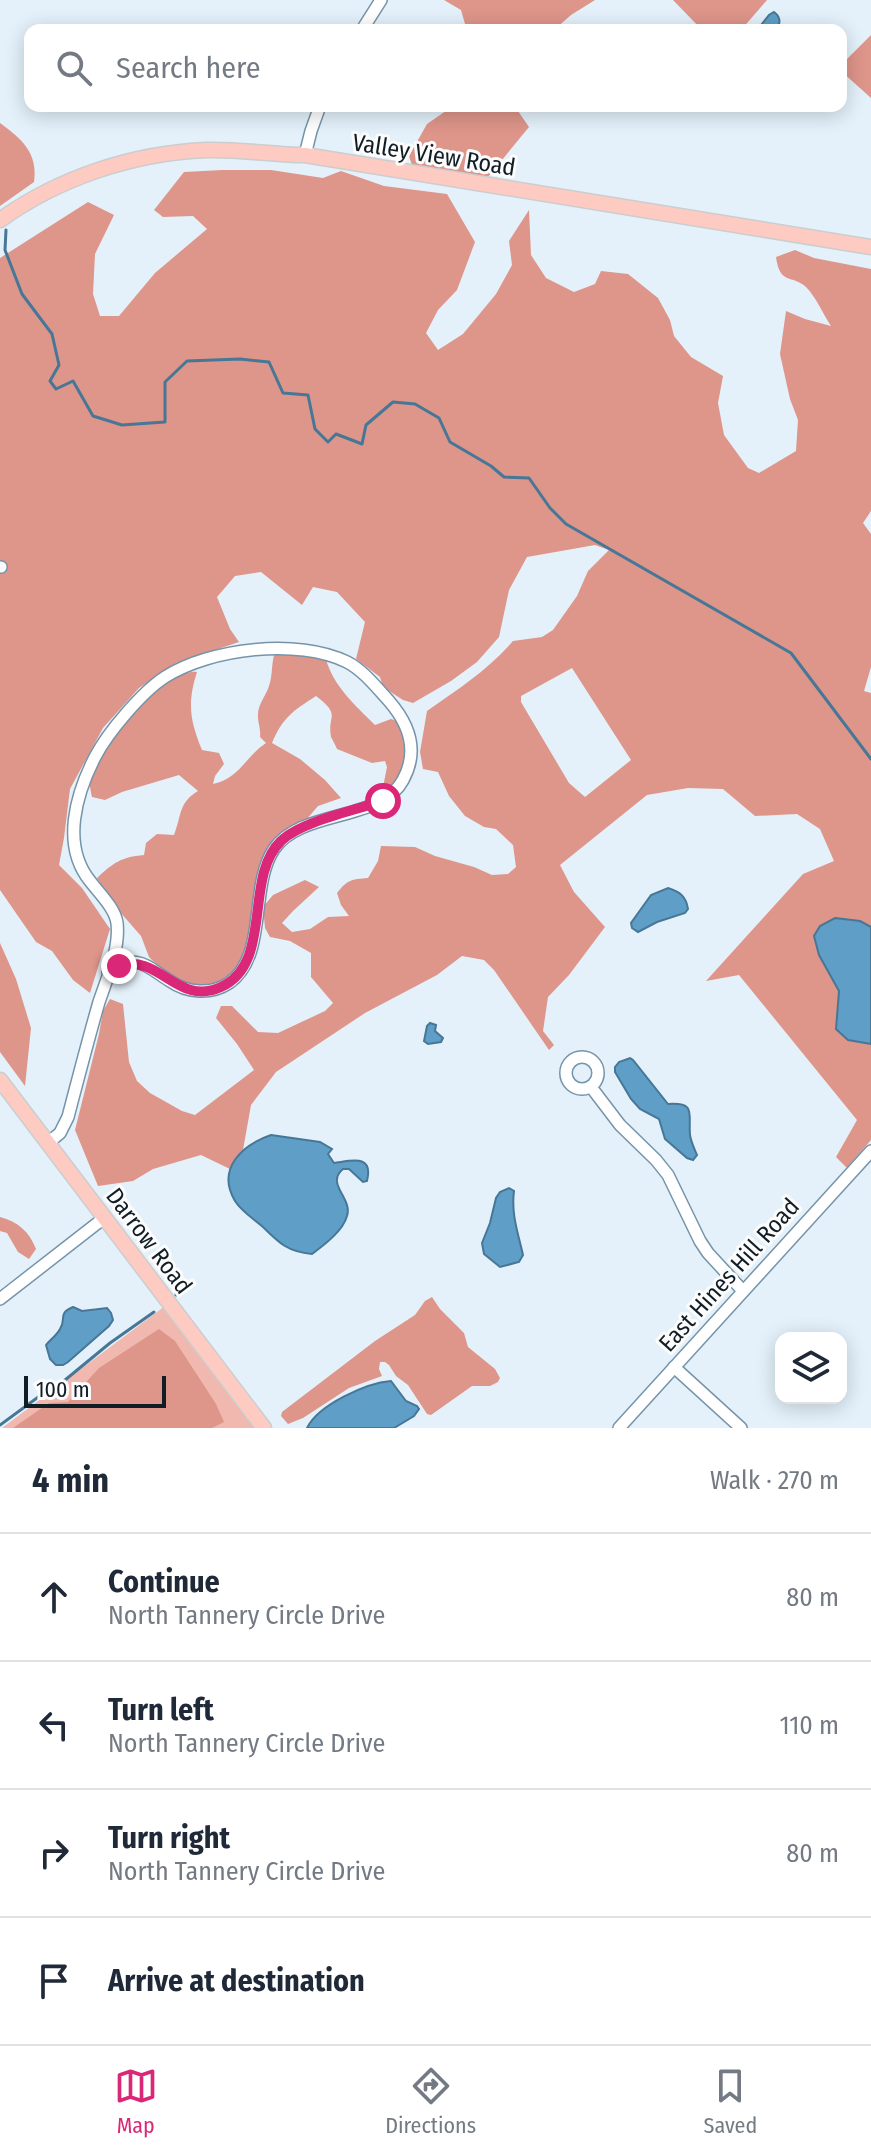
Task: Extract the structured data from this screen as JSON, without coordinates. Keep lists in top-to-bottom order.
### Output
{
  "streets": {
    "main road": ["Valley View Road", "Darrow Road"],
    "street": ["East Hines Hill Road"]
  },
  "scale_bar": "100 m",
  "page": {
    "search": "Search here",
    "scale": "100 m",
    "heading": ["4 min", "Walk · 270 m"],
    "list": [
      ["Continue", "North Tannery Circle Drive", "80 m"],
      ["Turn left", "North Tannery Circle Drive", "110 m"],
      ["Turn right", "North Tannery Circle Drive", "80 m"],
      "Arrive at destination"
    ],
    "nav": ["Map", "Directions", "Saved"]
  }
}
